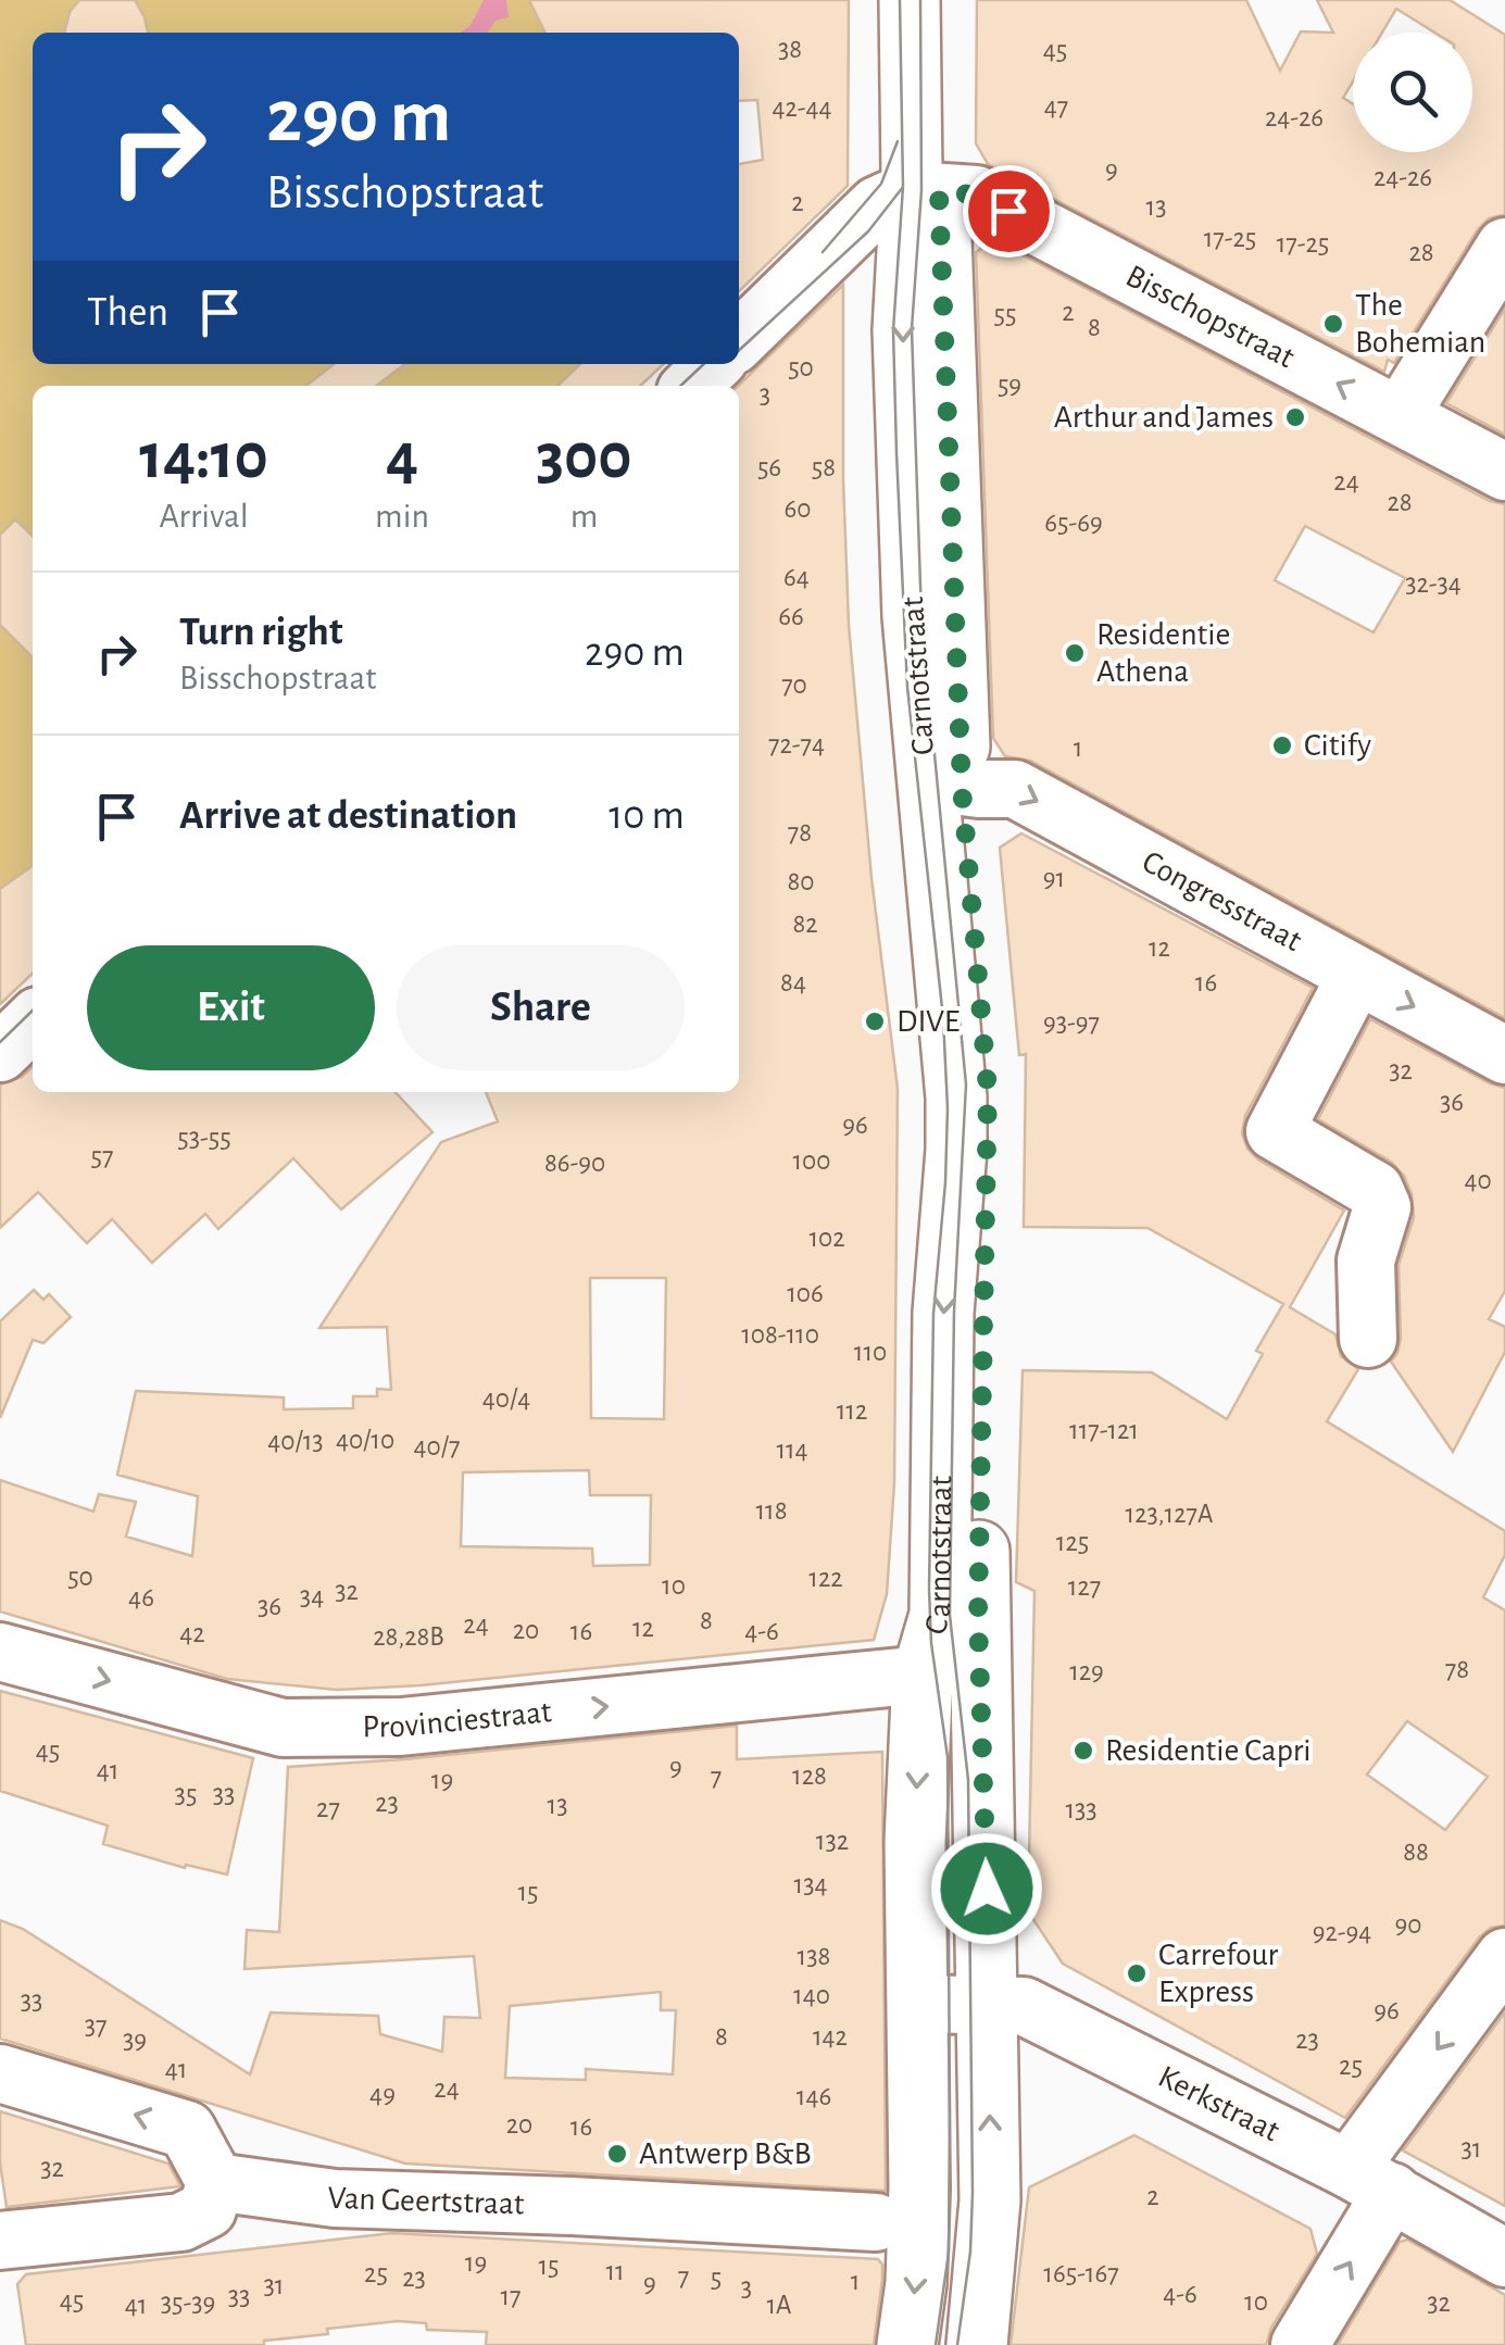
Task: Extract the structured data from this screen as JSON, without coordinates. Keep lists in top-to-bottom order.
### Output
{
  "streets": {
    "main road": ["Carnotstraat"],
    "street": [
      "Bisschopstraat",
      "Congresstraat",
      "Provinciestraat",
      "Kerkstraat",
      "Van Geertstraat"
    ]
  },
  "crossings": [
    ["Bisschopstraat", "Carnotstraat"],
    ["Carnotstraat", "Congresstraat"],
    ["Carnotstraat", "Provinciestraat"],
    ["Carnotstraat", "Kerkstraat"]
  ],
  "one_way": ["Bisschopstraat", "Congresstraat", "Provinciestraat"],
  "places": [
    "The Bohemian",
    "Arthur and James",
    "Residentie Athena",
    "Citify",
    "DIVE",
    "Residentie Capri",
    "Carrefour Express",
    "Antwerp B&B"
  ],
  "house_numbers": [
    "38",
    "45",
    "47",
    "42-44",
    "24-26",
    "9",
    "24-26",
    "2",
    "13",
    "17-25",
    "17-25",
    "28",
    "2",
    "55",
    "8",
    "50",
    "59",
    "3",
    "56",
    "58",
    "24",
    "28",
    "60",
    "65-69",
    "64",
    "32-34",
    "66",
    "70",
    "72-74",
    "1",
    "78",
    "91",
    "80",
    "82",
    "12",
    "84",
    "16",
    "93-97",
    "32",
    "36",
    "96",
    "53-55",
    "57",
    "100",
    "86-90",
    "40",
    "102",
    "106",
    "108-110",
    "110",
    "40/4",
    "112",
    "117-121",
    "40/10",
    "40/13",
    "40/7",
    "114",
    "118",
    "123,127A",
    "125",
    "50",
    "122",
    "10",
    "127",
    "32",
    "34",
    "46",
    "36",
    "8",
    "24",
    "12",
    "20",
    "16",
    "4-6",
    "42",
    "28,28B",
    "78",
    "129",
    "45",
    "9",
    "41",
    "128",
    "7",
    "19",
    "35",
    "33",
    "23",
    "13",
    "27",
    "133",
    "132",
    "88",
    "134",
    "15",
    "90",
    "92-94",
    "138",
    "140",
    "33",
    "96",
    "37",
    "8",
    "142",
    "39",
    "23",
    "25",
    "41",
    "24",
    "49",
    "146",
    "20",
    "16",
    "31",
    "32",
    "2",
    "19",
    "15",
    "11",
    "25",
    "165-167",
    "7",
    "23",
    "5",
    "1",
    "9",
    "31",
    "3",
    "4-6",
    "33",
    "17",
    "45",
    "10",
    "35-39",
    "32",
    "41",
    "1A"
  ],
  "page": {
    "turn": ["290 m", "Bisschopstraat"],
    "then": "Then",
    "eta": [
      "14:10",
      "Arrival",
      "4",
      "min",
      "300",
      "m"
    ],
    "list": [
      {
        "name": "Turn right",
        "note": "Bisschopstraat",
        "value": "290 m"
      },
      {
        "name": "Arrive at destination",
        "value": "10 m"
      }
    ],
    "buttons": ["Exit", "Share"]
  }
}
